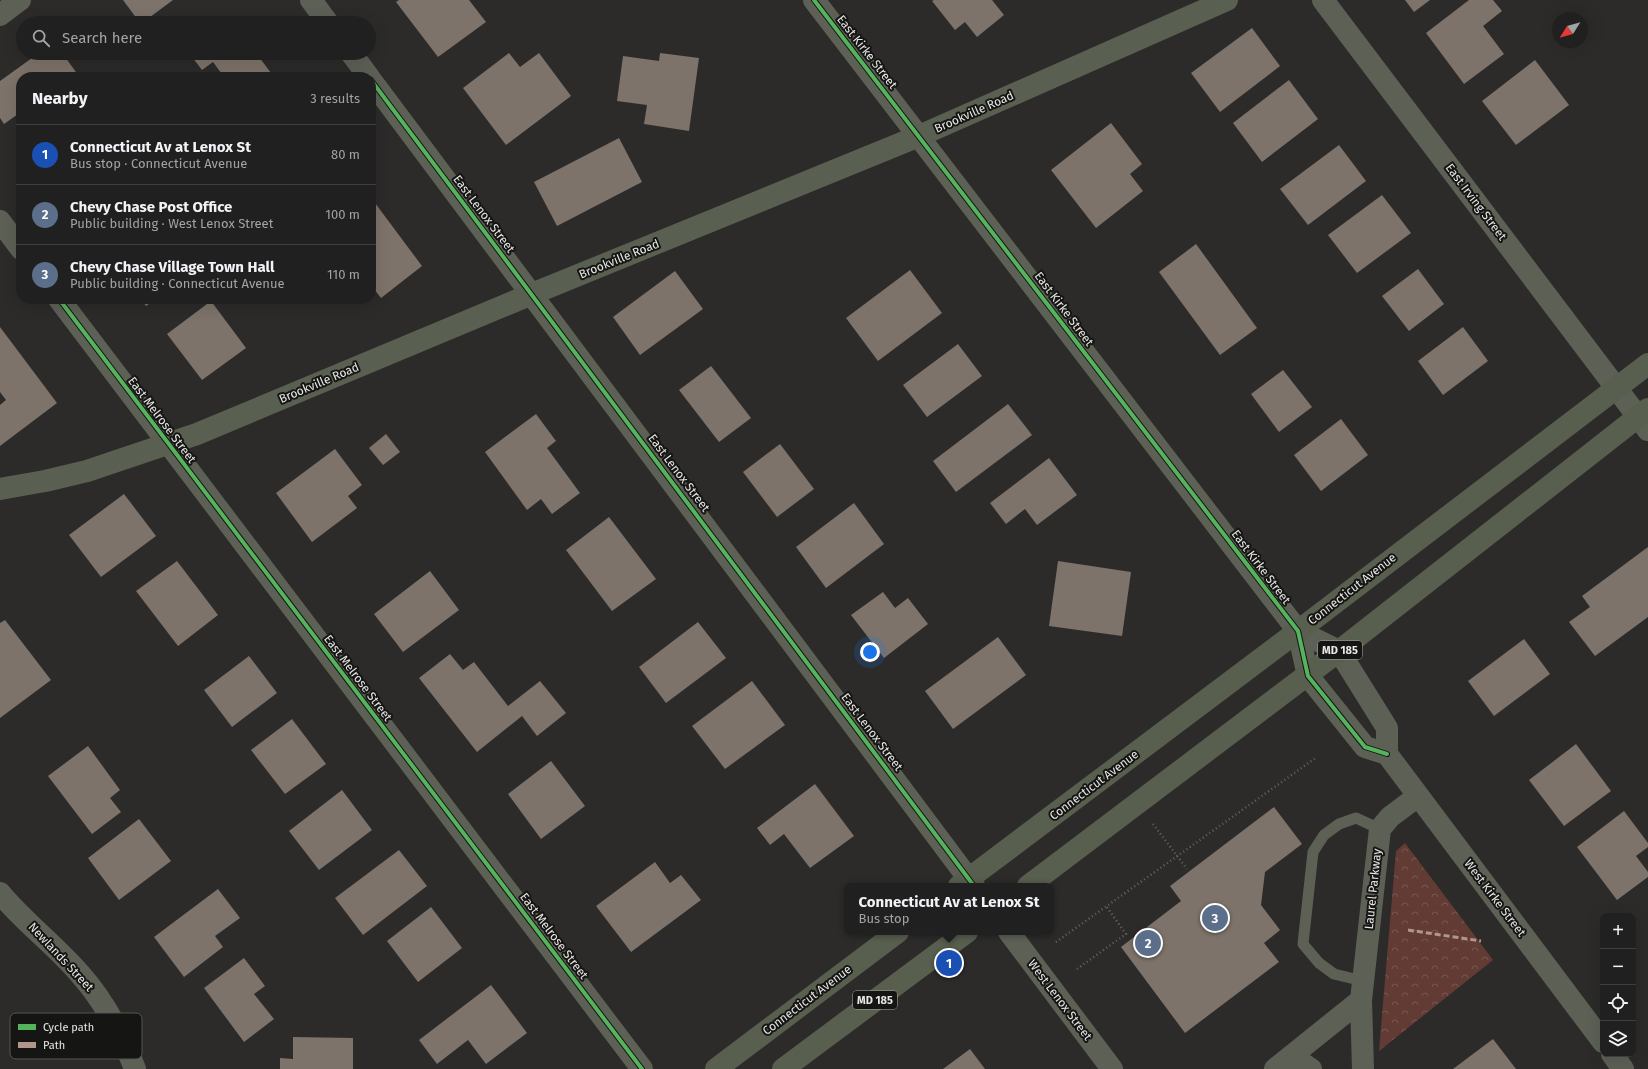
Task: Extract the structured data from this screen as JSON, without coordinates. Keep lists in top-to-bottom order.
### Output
{
  "streets": {
    "main road": ["Brookville Road", "Connecticut Avenue", "MD 185"],
    "street": [
      "East Kirke Street",
      "East Irving Street",
      "East Lenox Street",
      "East Melrose Street",
      "Laurel Parkway",
      "West Kirke Street",
      "Newlands Street",
      "West Lenox Street"
    ]
  },
  "crossings": [
    ["East Kirke Street", "Brookville Road"],
    ["East Kirke Street", "Connecticut Avenue"],
    ["Brookville Road", "East Lenox Street"],
    ["Brookville Road", "East Melrose Street"],
    ["East Irving Street", "Connecticut Avenue"]
  ],
  "legend": ["Cycle path", "Path"],
  "north": "bottom left",
  "page": {
    "search": "Search here",
    "heading": ["Nearby", "3 results"],
    "list": [
      {
        "mark": "1",
        "name": "Connecticut Av at Lenox St",
        "note": "Bus stop · Connecticut Avenue",
        "value": "80 m"
      },
      {
        "mark": "2",
        "name": "Chevy Chase Post Office",
        "note": "Public building · West Lenox Street",
        "value": "100 m"
      },
      {
        "mark": "3",
        "name": "Chevy Chase Village Town Hall",
        "note": "Public building · Connecticut Avenue",
        "value": "110 m"
      }
    ],
    "popup": ["Connecticut Av at Lenox St", "Bus stop"],
    "pins": ["3", "2", "1"],
    "map_buttons": ["+", "−"]
  }
}
